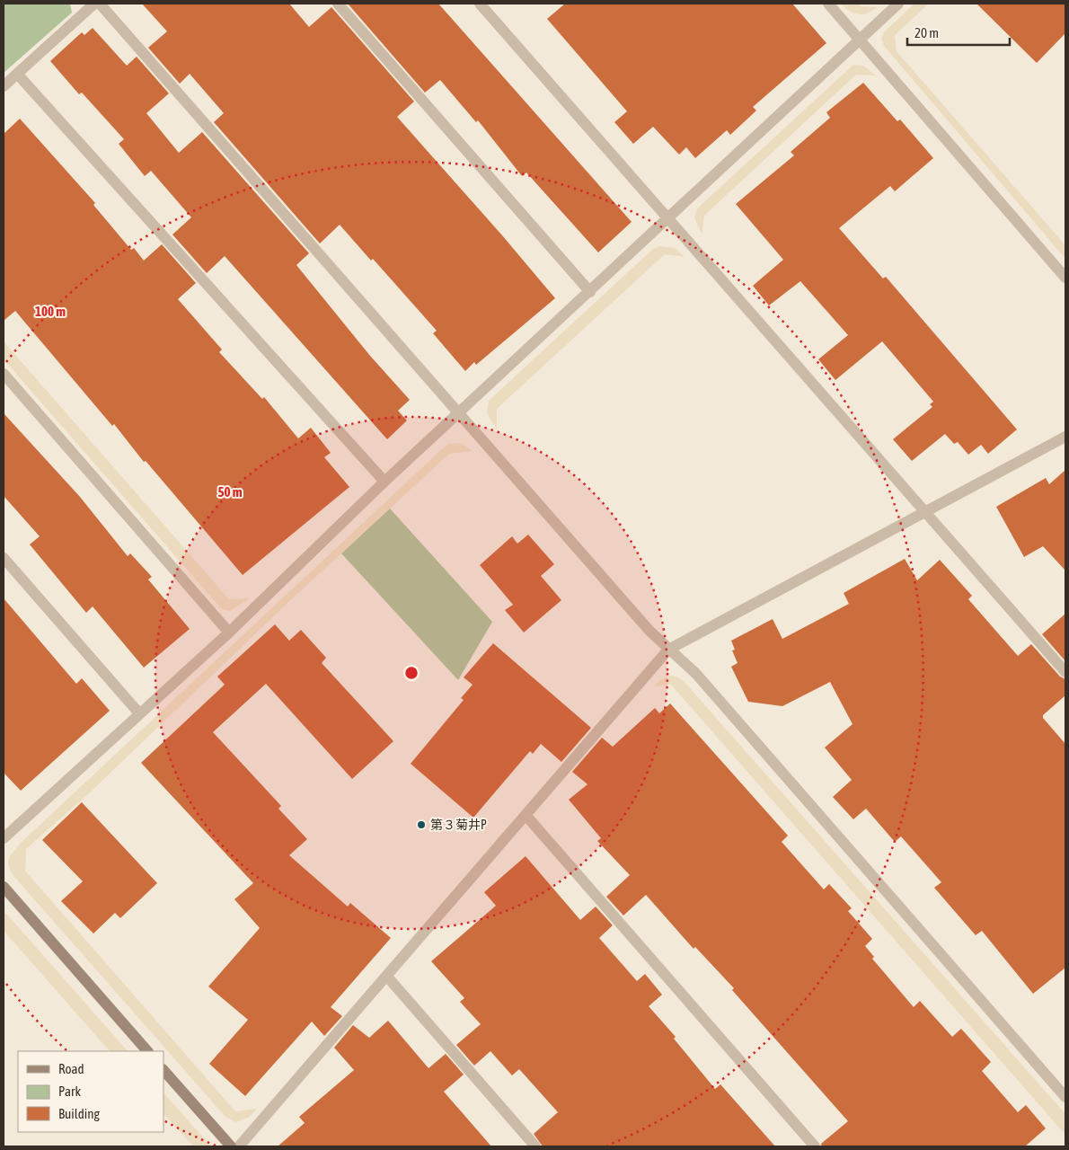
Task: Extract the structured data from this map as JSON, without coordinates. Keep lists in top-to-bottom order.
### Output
{
  "places": ["第３菊井P"],
  "legend": ["Road", "Park", "Building"],
  "scale_bar": "20 m",
  "rings": ["100 m", "50 m"]
}
